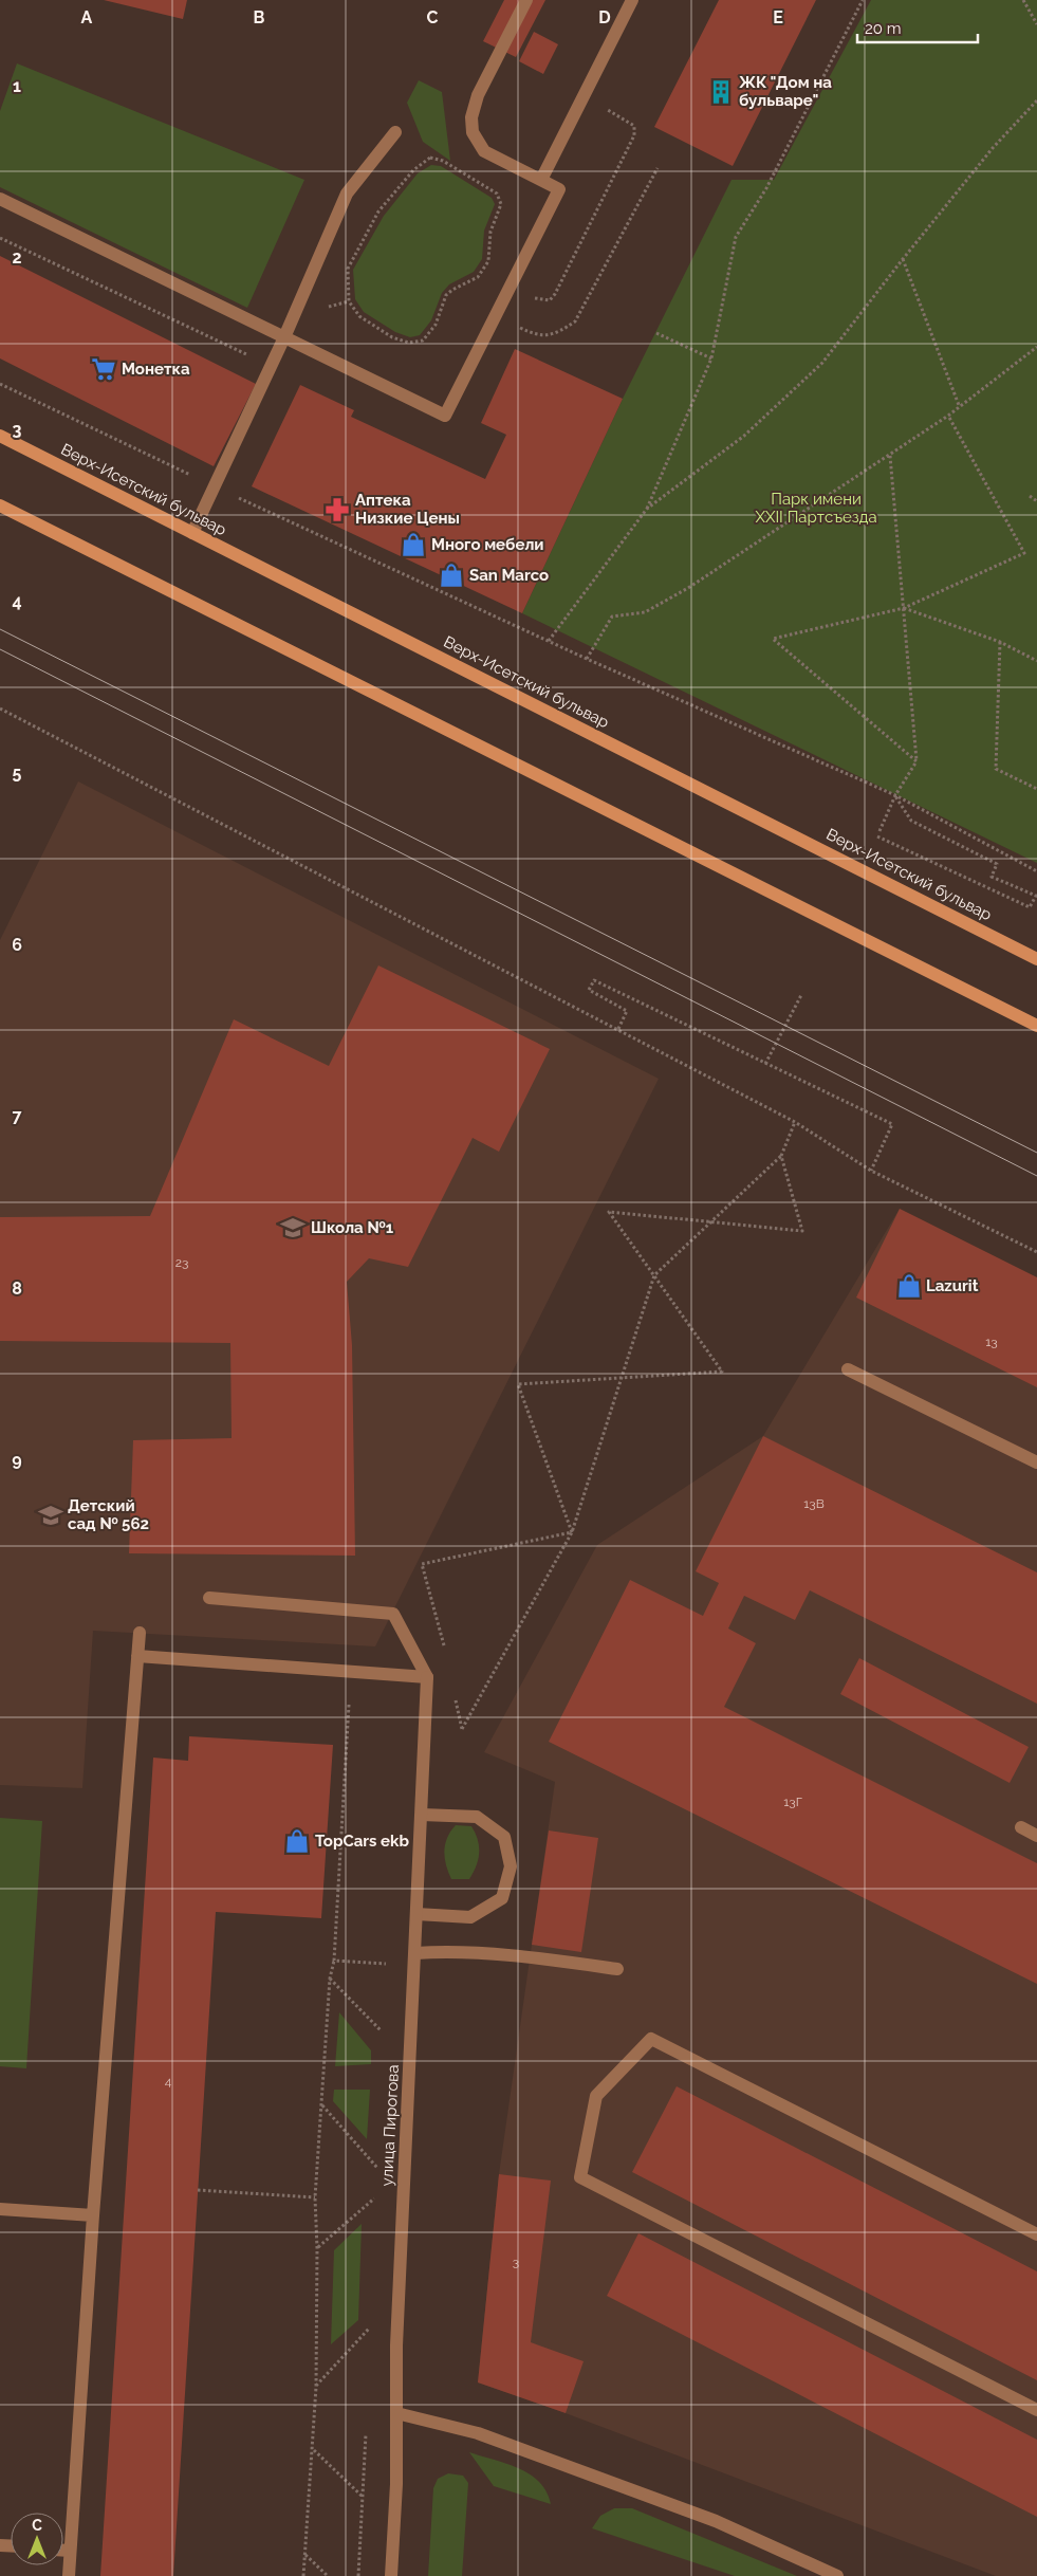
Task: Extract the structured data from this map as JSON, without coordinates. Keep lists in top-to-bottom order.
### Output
{
  "streets": {
    "main road": ["Верх-Исетский бульвар"],
    "street": ["улица Пирогова"]
  },
  "parks": ["Парк имени XXII Партсъезда"],
  "places": {
    "building": ["ЖК \"Дом на бульваре\""],
    "supermarket": ["Монетка"],
    "pharmacy": ["Аптека Низкие Цены"],
    "shop": [
      "Много мебели",
      "San Marco",
      "Lazurit",
      "TopCars ekb"
    ],
    "school or university": ["Школа №1", "Детский сад № 562"]
  },
  "house_numbers": [
    "23",
    "13",
    "13В",
    "13Г",
    "4",
    "3"
  ],
  "scale_bar": "20 m",
  "north": "top",
  "grid": {
    "columns": [
      "A",
      "B",
      "C",
      "D",
      "E"
    ],
    "rows": [
      "1",
      "2",
      "3",
      "4",
      "5",
      "6",
      "7",
      "8",
      "9"
    ]
  }
}
